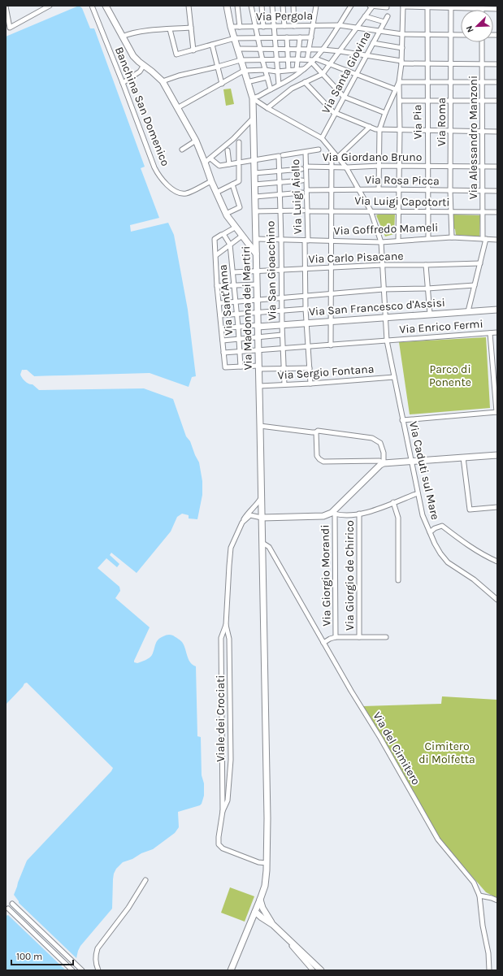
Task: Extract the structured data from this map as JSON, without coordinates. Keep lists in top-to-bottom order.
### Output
{
  "streets": {
    "street": [
      "Via Pergola",
      "Via Santa Giovina",
      "Banchina San Domenico",
      "Via Pia",
      "Via Roma",
      "Via Alessandro Manzoni",
      "Via Giordano Bruno",
      "Via Rosa Picca",
      "Via Luigi Aiello",
      "Via Luigi Capotorti",
      "Via Goffredo Mameli",
      "Via Carlo Pisacane",
      "Via San Gioacchino",
      "Via Sant'Anna",
      "Via San Francesco d'Assisi",
      "Via Madonna dei Martiri",
      "Via Enrico Fermi",
      "Via Sergio Fontana",
      "Via Caduti sul Mare",
      "Via Giorgio Morandi",
      "Via Giorgio de Chirico",
      "Viale dei Crociati",
      "Via del Cimitero"
    ]
  },
  "crossings": [
    ["Via Pergola", "Via Santa Giovina"],
    ["Via Pergola", "Via Pia"],
    ["Via Pergola", "Via Roma"],
    ["Via Santa Giovina", "Via Caduti sul Mare"],
    ["Via Pia", "Via Giordano Bruno"],
    ["Via Pia", "Via Rosa Picca"],
    ["Via Pia", "Via Luigi Capotorti"],
    ["Via Pia", "Via Goffredo Mameli"],
    ["Via Roma", "Via Giordano Bruno"],
    ["Via Roma", "Via Rosa Picca"],
    ["Via Roma", "Via Luigi Capotorti"],
    ["Via Roma", "Via Goffredo Mameli"],
    ["Via Alessandro Manzoni", "Via Giordano Bruno"],
    ["Via Alessandro Manzoni", "Via Rosa Picca"],
    ["Via Alessandro Manzoni", "Via Luigi Capotorti"],
    ["Via Alessandro Manzoni", "Via Goffredo Mameli"],
    ["Via Alessandro Manzoni", "Via Carlo Pisacane"],
    ["Via Alessandro Manzoni", "Via San Francesco d'Assisi"],
    ["Via Giordano Bruno", "Via Luigi Aiello"],
    ["Via Giordano Bruno", "Via San Gioacchino"],
    ["Via Giordano Bruno", "Via Madonna dei Martiri"],
    ["Via Giordano Bruno", "Via Caduti sul Mare"],
    ["Via Rosa Picca", "Via Luigi Aiello"],
    ["Via Rosa Picca", "Via San Gioacchino"],
    ["Via Rosa Picca", "Via Madonna dei Martiri"],
    ["Via Rosa Picca", "Via Caduti sul Mare"],
    ["Via Luigi Aiello", "Via Luigi Capotorti"],
    ["Via Luigi Aiello", "Via Goffredo Mameli"],
    ["Via Luigi Aiello", "Via Carlo Pisacane"],
    ["Via Luigi Aiello", "Via San Francesco d'Assisi"],
    ["Via Luigi Aiello", "Via Enrico Fermi"],
    ["Via Luigi Aiello", "Via Sergio Fontana"],
    ["Via Luigi Capotorti", "Via San Gioacchino"],
    ["Via Luigi Capotorti", "Via Madonna dei Martiri"],
    ["Via Luigi Capotorti", "Via Caduti sul Mare"],
    ["Via Goffredo Mameli", "Via San Gioacchino"],
    ["Via Goffredo Mameli", "Via Madonna dei Martiri"],
    ["Via Goffredo Mameli", "Via Caduti sul Mare"],
    ["Via Carlo Pisacane", "Via San Gioacchino"],
    ["Via Carlo Pisacane", "Via Sant'Anna"],
    ["Via Carlo Pisacane", "Via Madonna dei Martiri"],
    ["Via Carlo Pisacane", "Via Caduti sul Mare"],
    ["Via San Gioacchino", "Via San Francesco d'Assisi"],
    ["Via San Gioacchino", "Via Enrico Fermi"],
    ["Via San Gioacchino", "Via Sergio Fontana"],
    ["Via Sant'Anna", "Via Enrico Fermi"],
    ["Via San Francesco d'Assisi", "Via Madonna dei Martiri"],
    ["Via San Francesco d'Assisi", "Via Caduti sul Mare"],
    ["Via Madonna dei Martiri", "Via Enrico Fermi"],
    ["Via Madonna dei Martiri", "Via Sergio Fontana"],
    ["Via Madonna dei Martiri", "Viale dei Crociati"],
    ["Via Madonna dei Martiri", "Via del Cimitero"],
    ["Via Enrico Fermi", "Via Caduti sul Mare"],
    ["Via Sergio Fontana", "Via Caduti sul Mare"]
  ],
  "parks": ["Parco di Ponente", "Cimitero di Molfetta"],
  "scale_bar": "100 m",
  "north": "bottom left"
}
